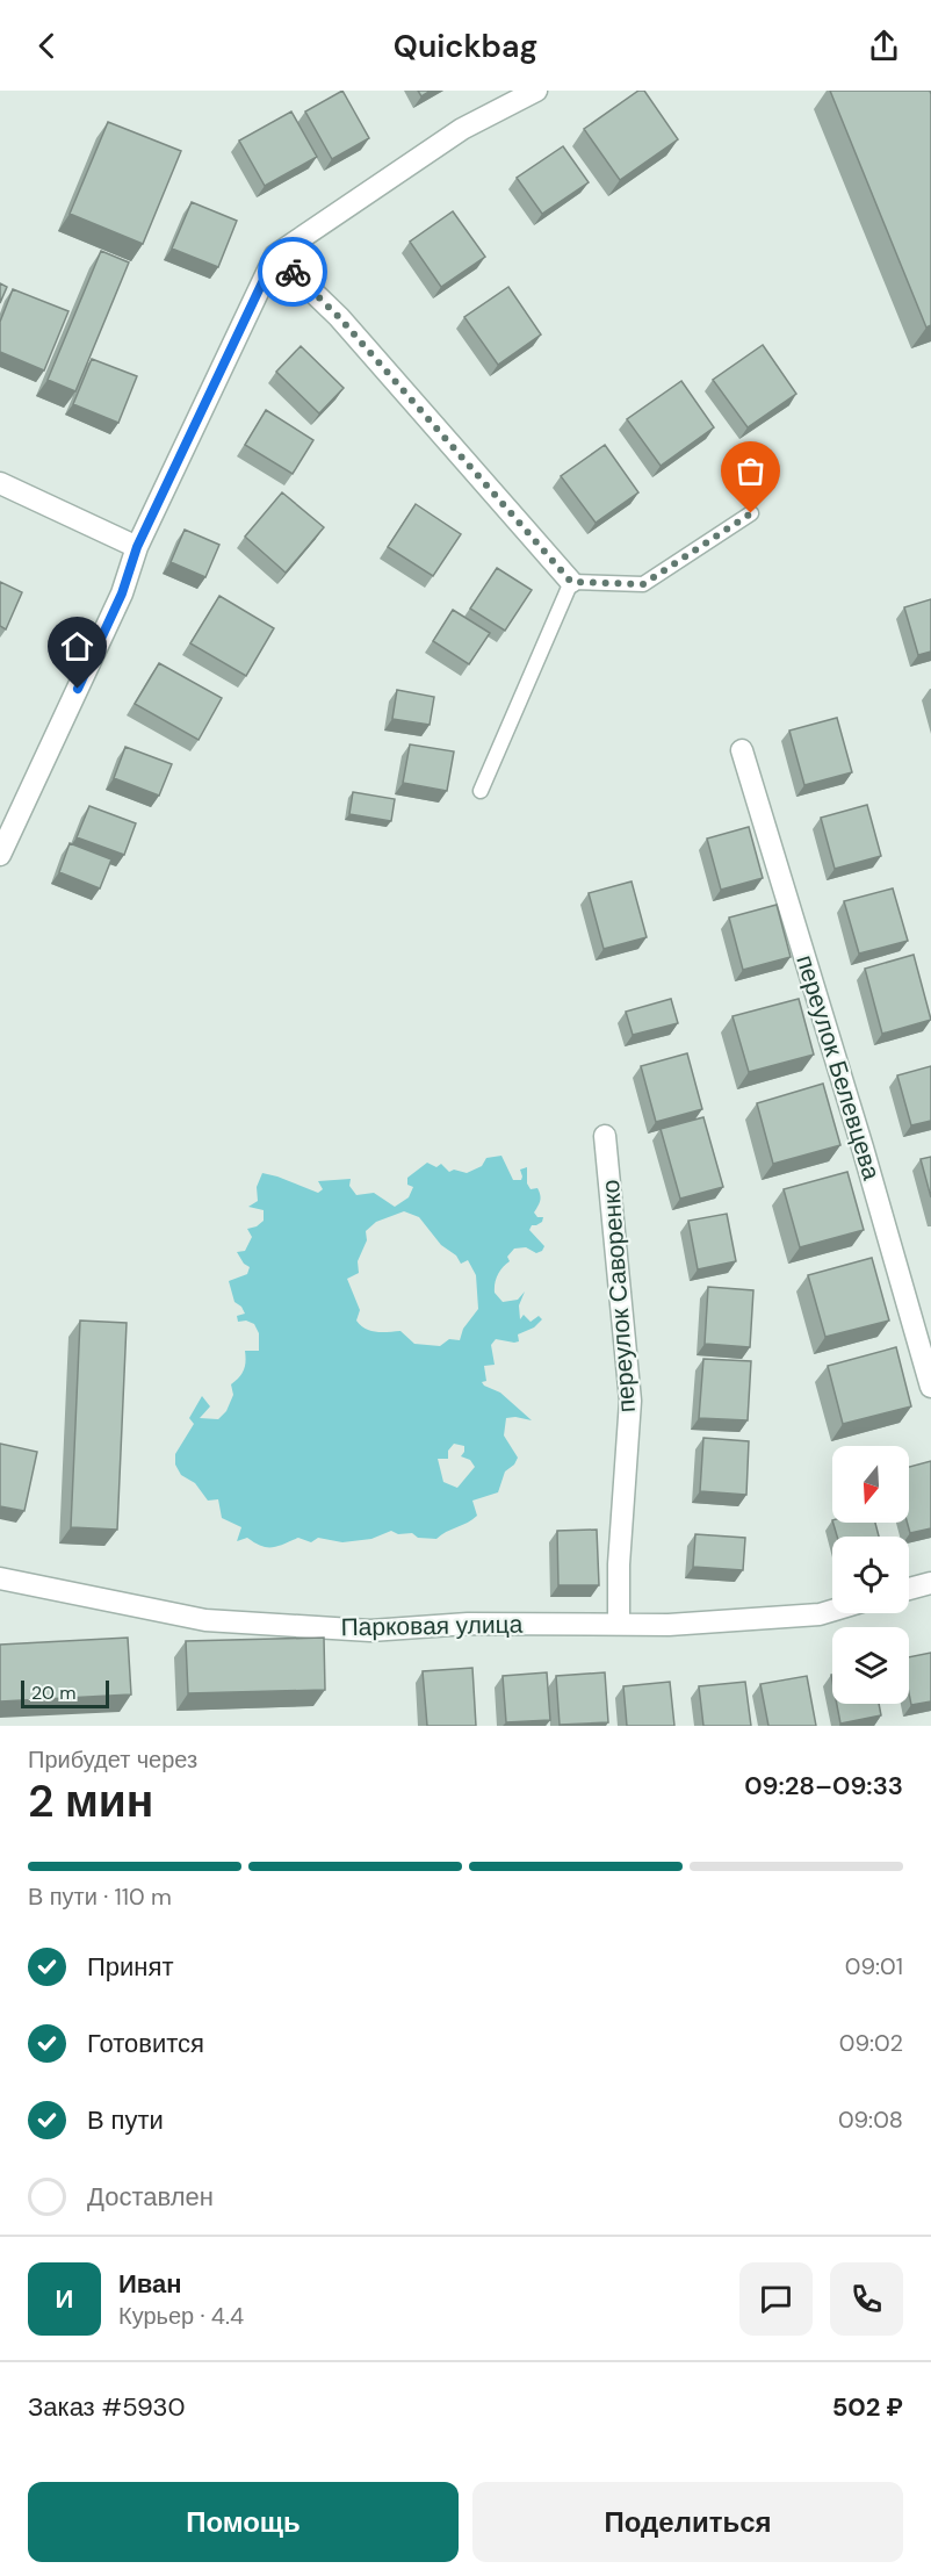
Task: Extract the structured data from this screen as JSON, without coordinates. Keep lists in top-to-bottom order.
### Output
{
  "streets": {
    "street": ["переулок Белевцева", "переулок Саворенко", "Парковая улица"]
  },
  "crossings": [
    ["переулок Саворенко", "Парковая улица"]
  ],
  "scale_bar": "20 m",
  "north": "bottom",
  "page": {
    "header": "Quickbag",
    "scale": "20 m",
    "heading": ["2 мин", "Прибудет через", "09:28–09:33"],
    "panel": [
      "Иван",
      "Курьер · 4.4",
      "Заказ #5930",
      "502 ₽"
    ],
    "bar": "В пути · 110 m",
    "list": [
      ["Принят", "09:01"],
      ["Готовится", "09:02"],
      ["В пути", "09:08"],
      "Доставлен"
    ],
    "round": "И",
    "buttons": ["Помощь", "Поделиться"]
  }
}
